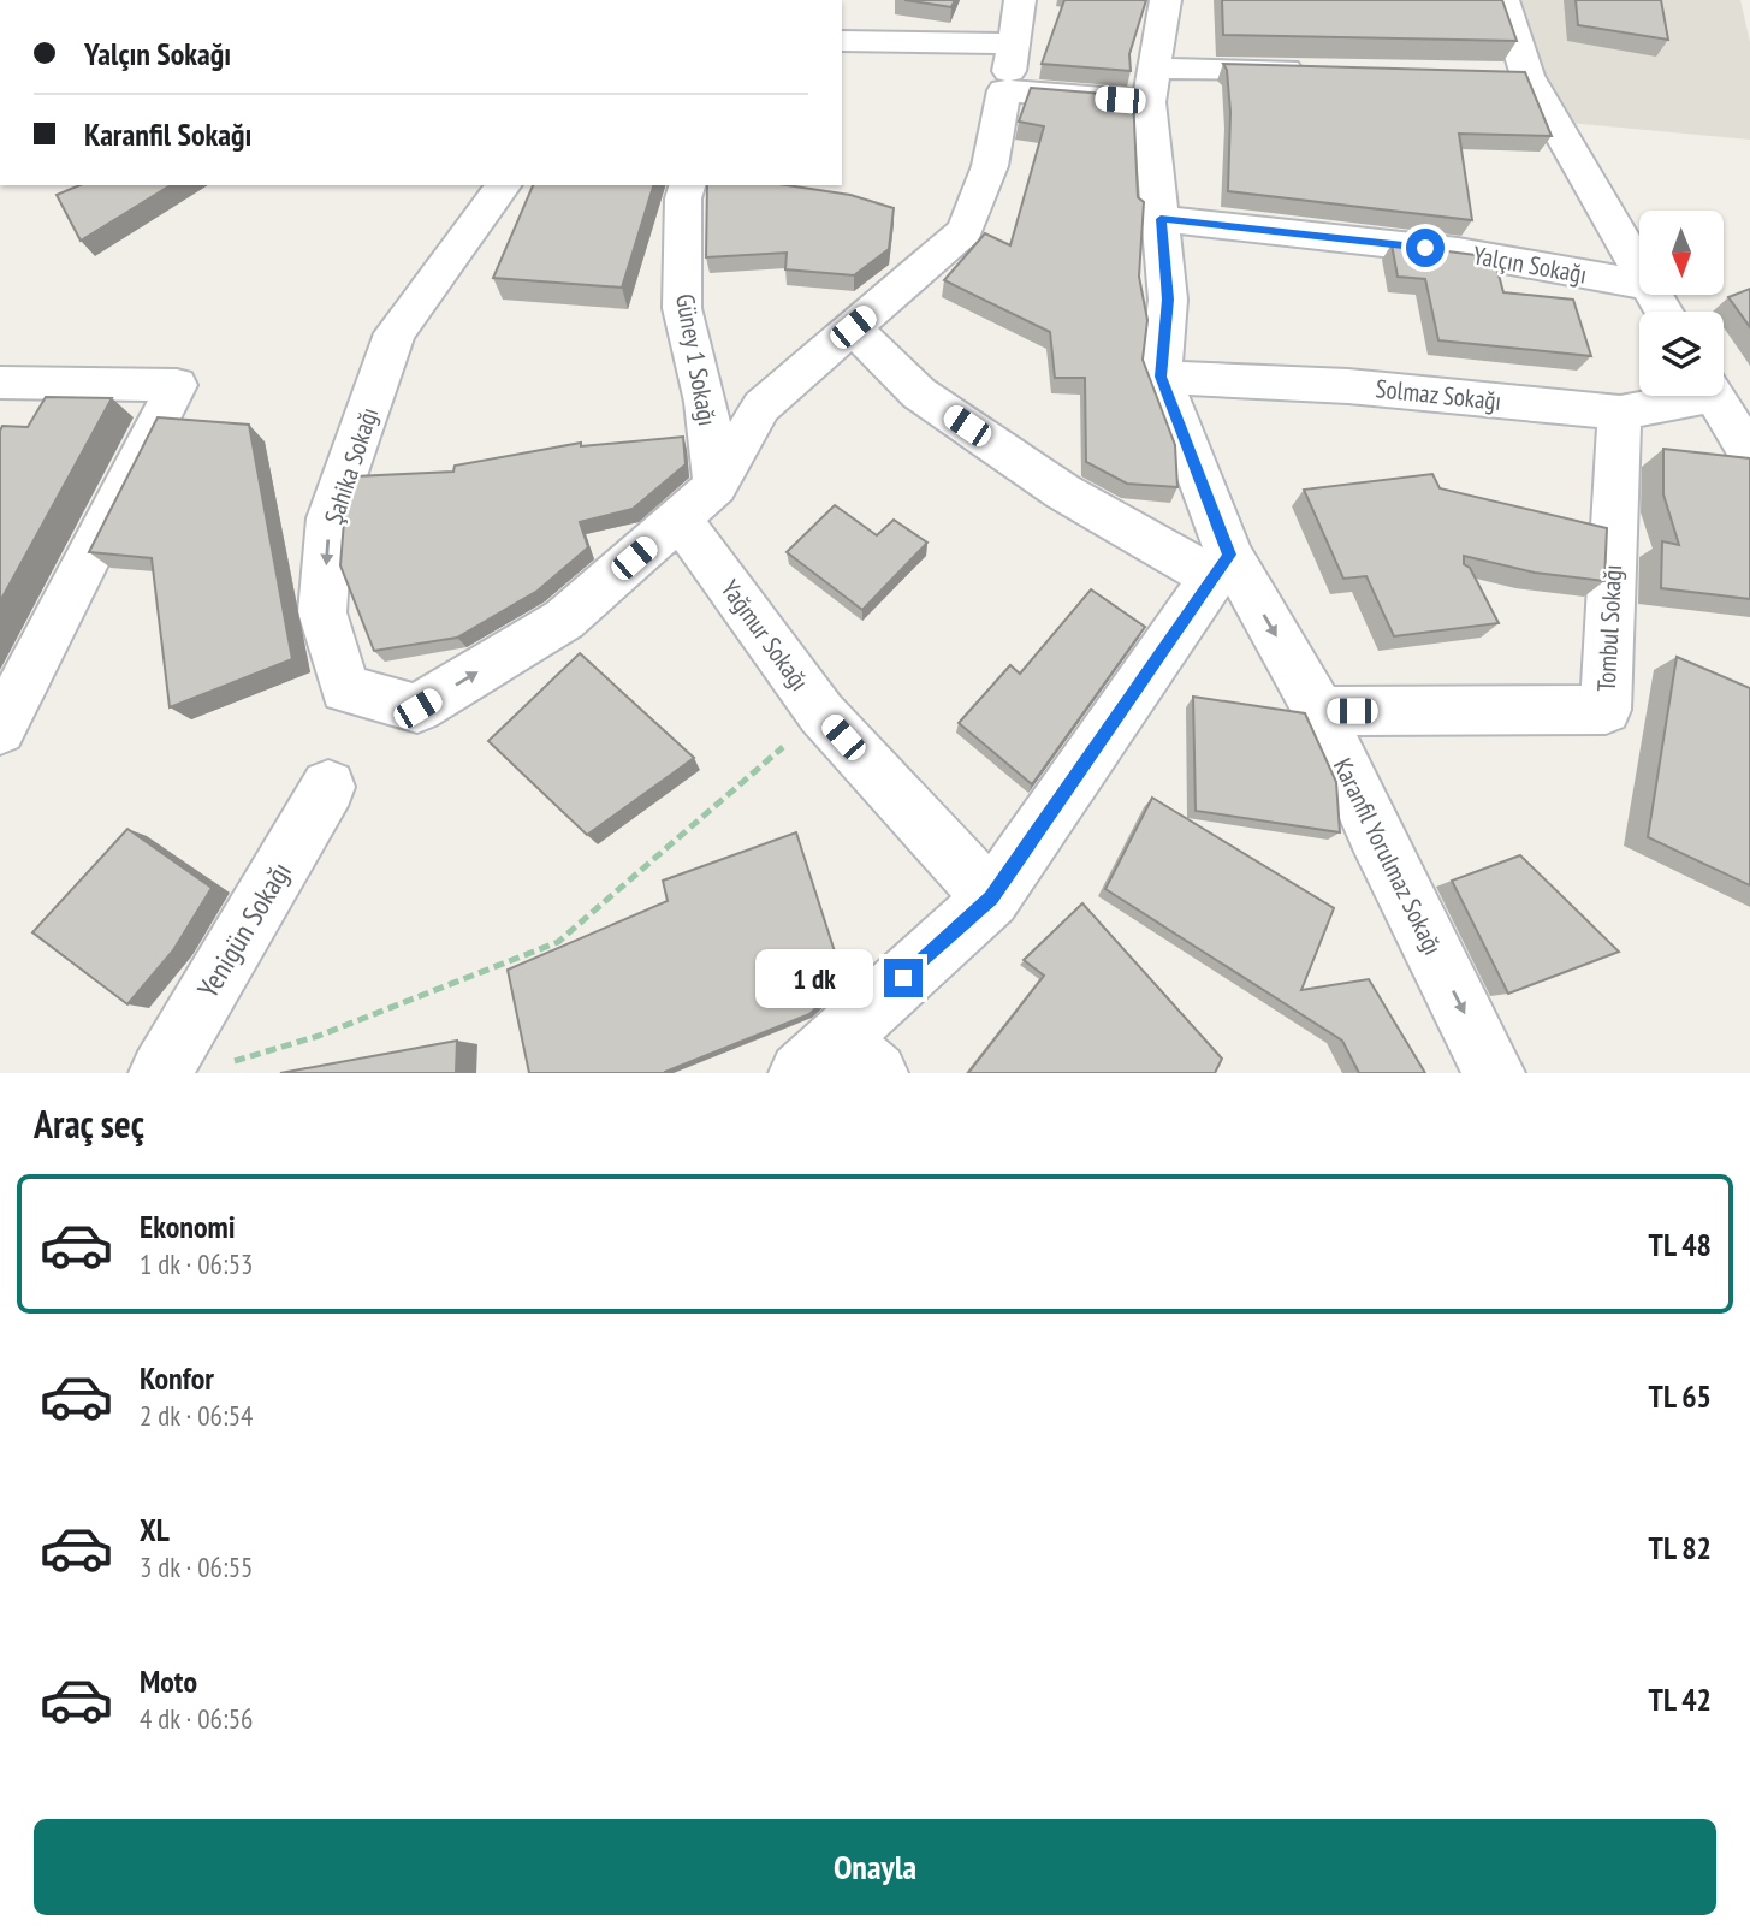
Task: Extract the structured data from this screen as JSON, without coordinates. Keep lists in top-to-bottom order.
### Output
{
  "streets": {
    "street": [
      "Yalçın Sokağı",
      "Güney 1 Sokağı",
      "Solmaz Sokağı",
      "Şahika Sokağı",
      "Tombul Sokağı",
      "Yağmur Sokağı",
      "Karanfil Yorulmaz Sokağı",
      "Yenigün Sokağı"
    ]
  },
  "crossings": [
    ["Güney 1 Sokağı", "Şahika Sokağı"],
    ["Güney 1 Sokağı", "Yağmur Sokağı"],
    ["Solmaz Sokağı", "Tombul Sokağı"],
    ["Solmaz Sokağı", "Karanfil Yorulmaz Sokağı"],
    ["Şahika Sokağı", "Yağmur Sokağı"],
    ["Tombul Sokağı", "Karanfil Yorulmaz Sokağı"]
  ],
  "one_way": ["Karanfil Yorulmaz Sokağı"],
  "north": "bottom",
  "page": {
    "banner": ["Yalçın Sokağı", "Karanfil Sokağı"],
    "bubble": "1 dk",
    "heading": "Araç seç",
    "list": [
      {
        "name": "Ekonomi",
        "note": "1 dk · 06:53",
        "value": "TL 48"
      },
      {
        "name": "Konfor",
        "note": "2 dk · 06:54",
        "value": "TL 65"
      },
      {
        "name": "XL",
        "note": "3 dk · 06:55",
        "value": "TL 82"
      },
      {
        "name": "Moto",
        "note": "4 dk · 06:56",
        "value": "TL 42"
      }
    ],
    "buttons": "Onayla"
  }
}
